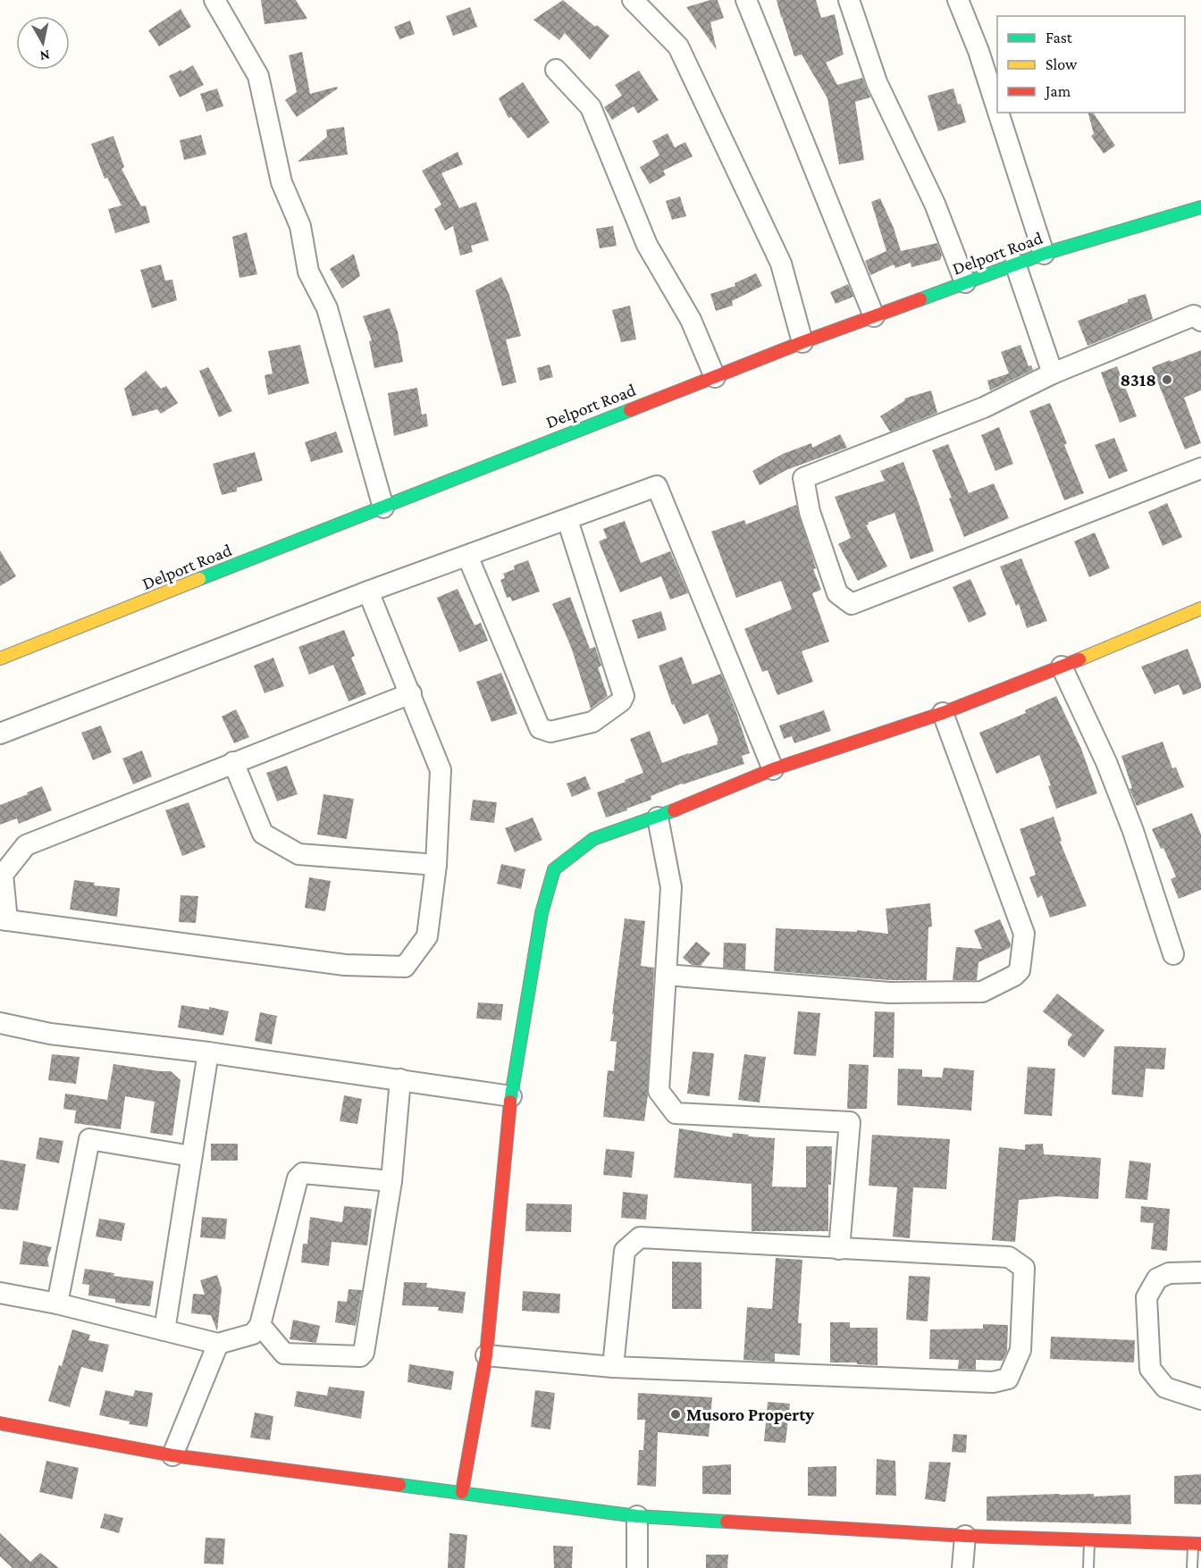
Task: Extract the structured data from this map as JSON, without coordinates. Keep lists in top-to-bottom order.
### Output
{
  "streets": {
    "street": ["Delport Road"]
  },
  "places": ["8318", "Musoro Property"],
  "legend": ["Fast", "Slow", "Jam"],
  "north": "bottom"
}
